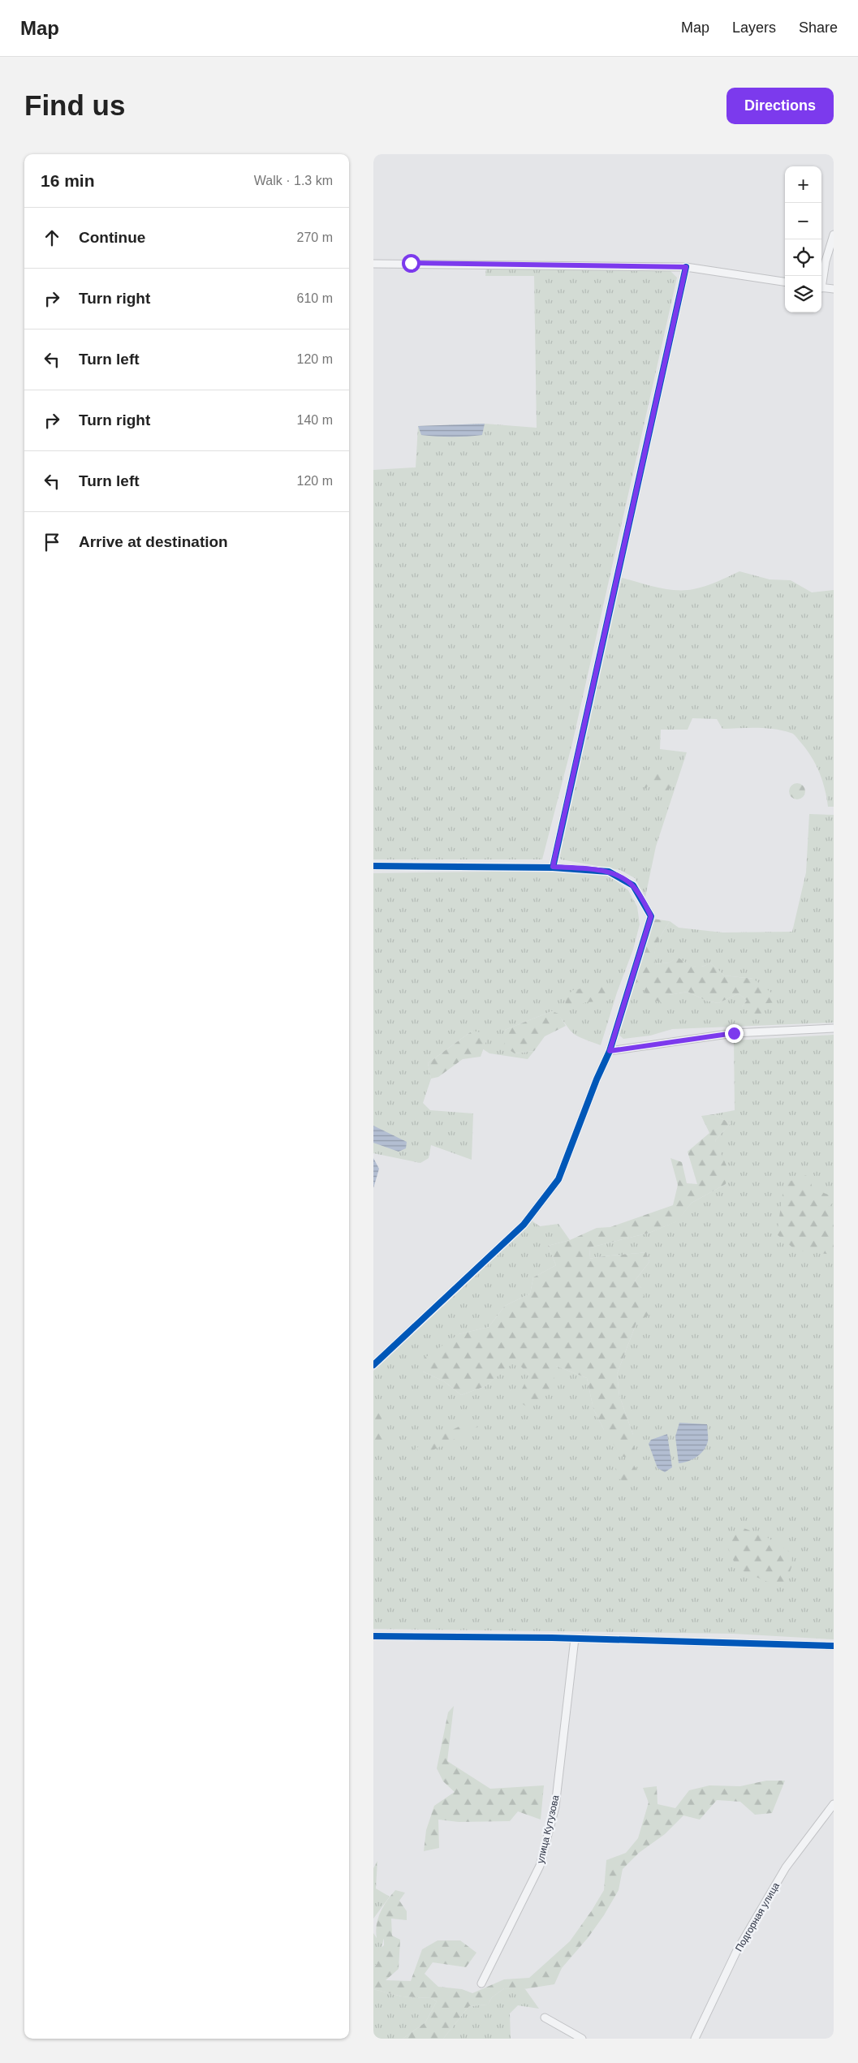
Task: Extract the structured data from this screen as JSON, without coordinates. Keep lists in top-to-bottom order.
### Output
{
  "streets": {
    "street": ["улица Кутузова", "Подгорная улица"]
  },
  "page": {
    "header": "Map",
    "nav": ["Map", "Layers", "Share"],
    "buttons": "Directions",
    "title": "Find us",
    "heading": ["16 min", "Walk · 1.3 km"],
    "map_buttons": ["+", "−"],
    "list": [
      ["Continue", "270 m"],
      ["Turn right", "610 m"],
      ["Turn left", "120 m"],
      ["Turn right", "140 m"],
      ["Turn left", "120 m"],
      "Arrive at destination"
    ]
  }
}
